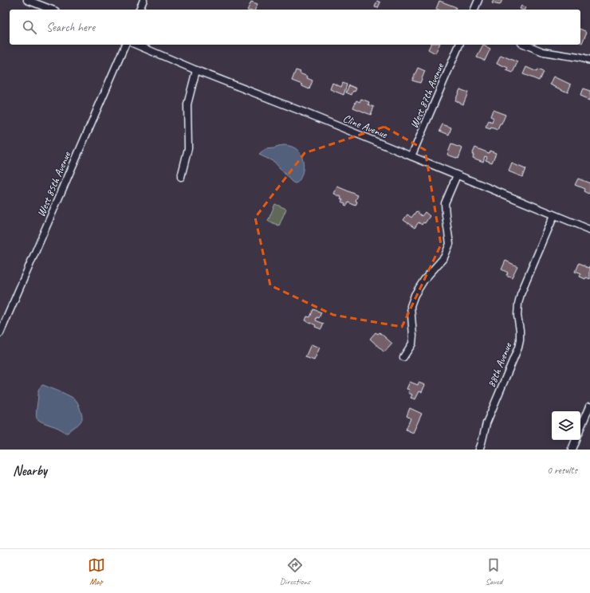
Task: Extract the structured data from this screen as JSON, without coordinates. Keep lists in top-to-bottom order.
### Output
{
  "streets": {
    "street": [
      "West 87th Avenue",
      "Cline Avenue",
      "West 85th Avenue",
      "88th Avenue"
    ]
  },
  "crossings": [
    ["West 87th Avenue", "Cline Avenue"],
    ["Cline Avenue", "88th Avenue"]
  ],
  "page": {
    "search": "Search here",
    "heading": ["Nearby", "0 results"],
    "nav": ["Map", "Directions", "Saved"]
  }
}
